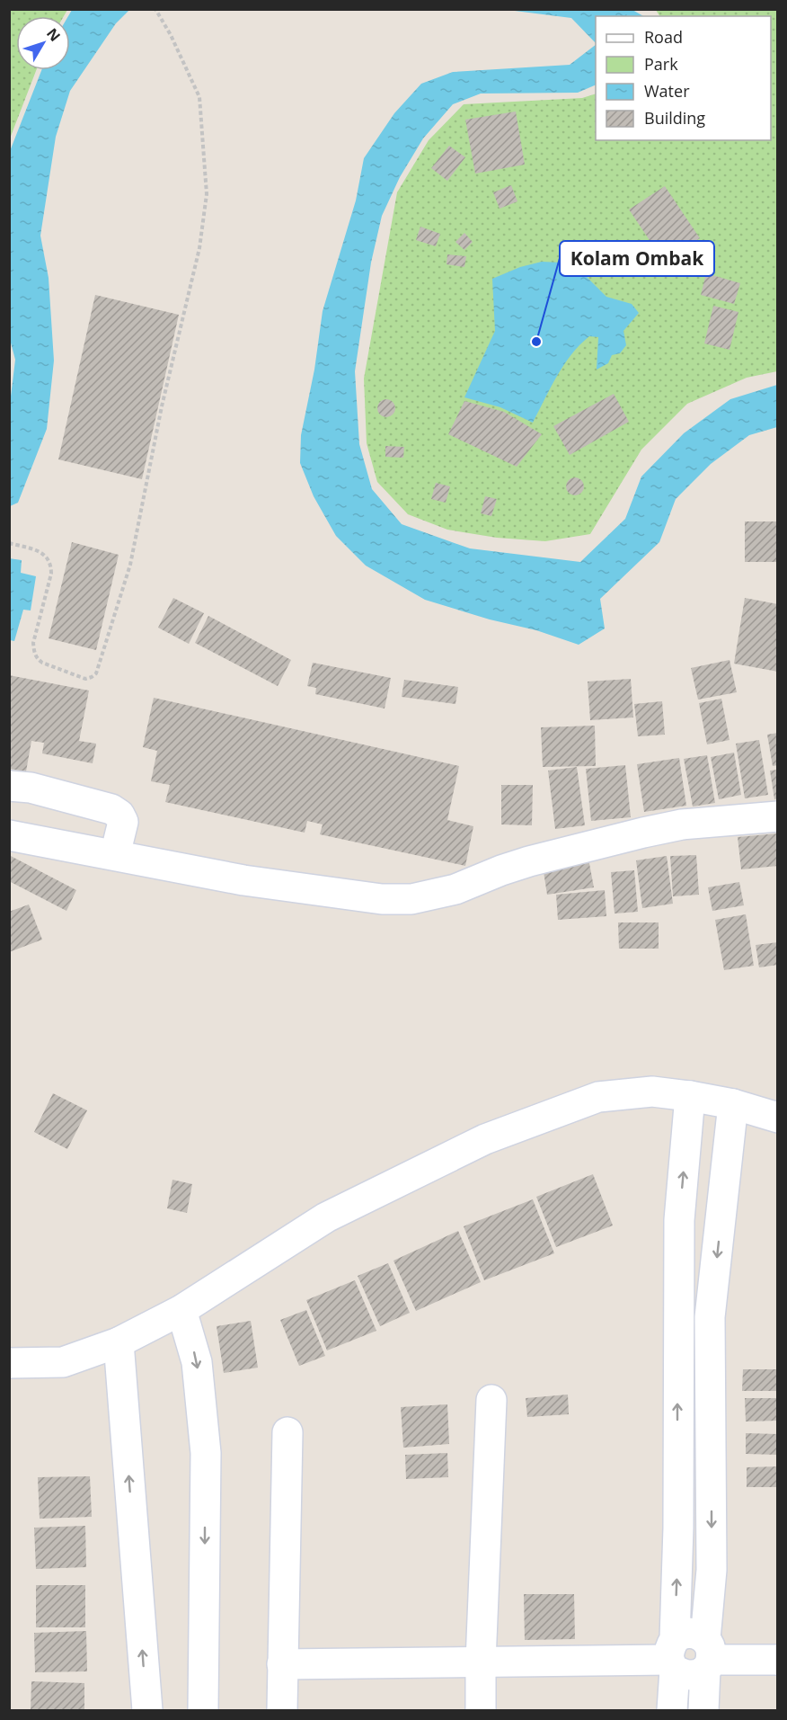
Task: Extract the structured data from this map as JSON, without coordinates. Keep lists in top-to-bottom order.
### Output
{
  "places": ["Kolam Ombak"],
  "legend": [
    "Road",
    "Park",
    "Water",
    "Building"
  ],
  "north": "top right"
}
